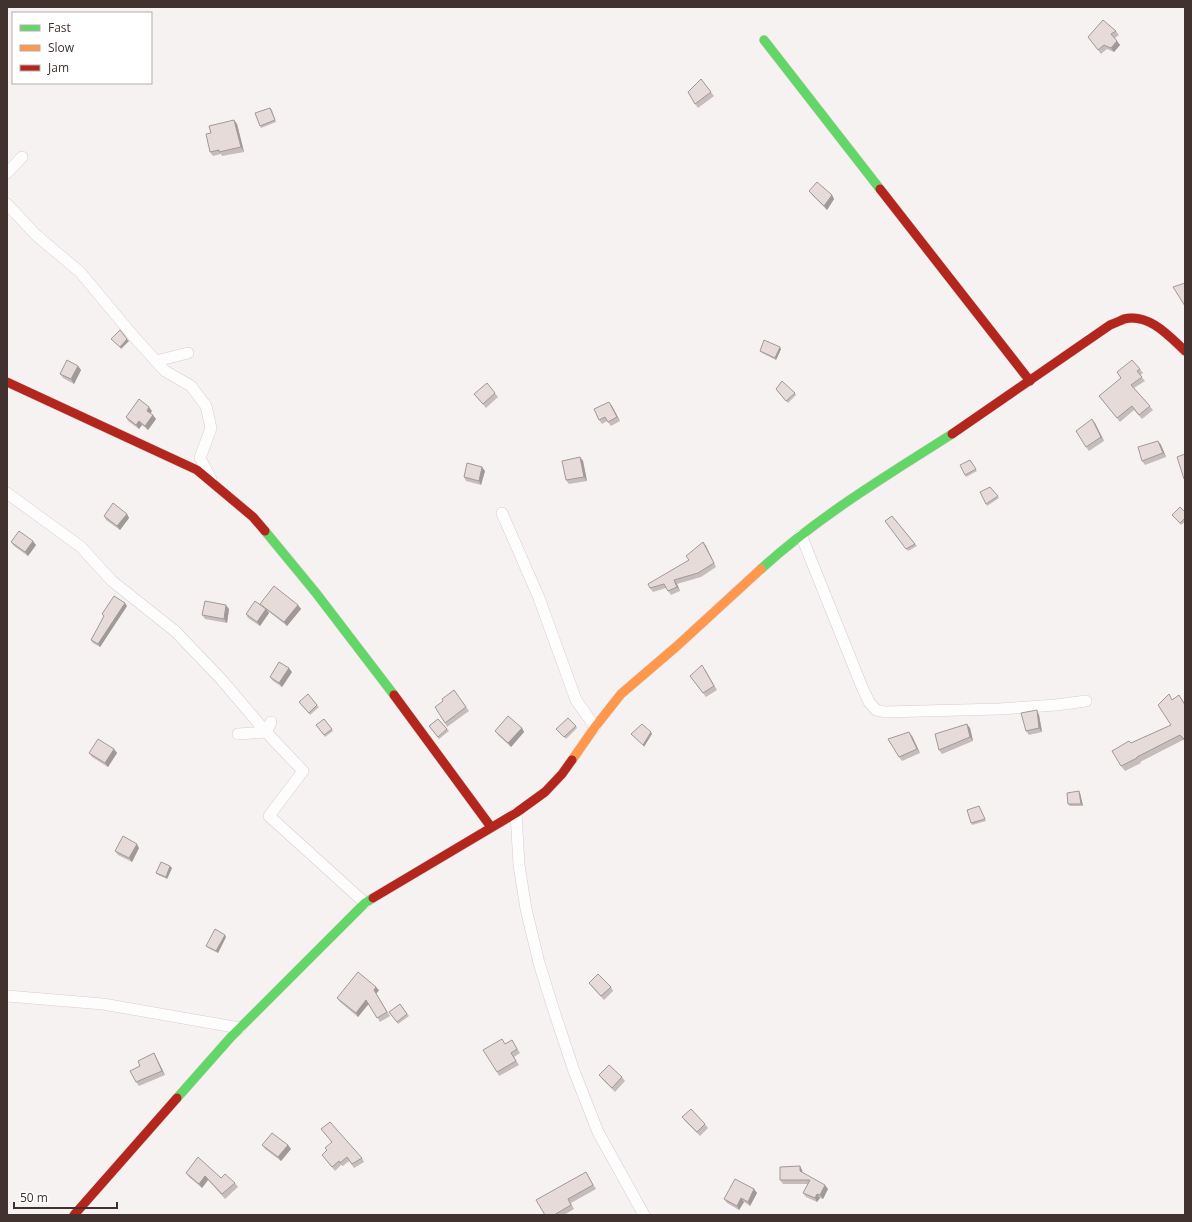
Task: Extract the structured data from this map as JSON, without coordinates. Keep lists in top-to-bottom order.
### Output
{
  "legend": ["Fast", "Slow", "Jam"],
  "scale_bar": "50 m"
}
